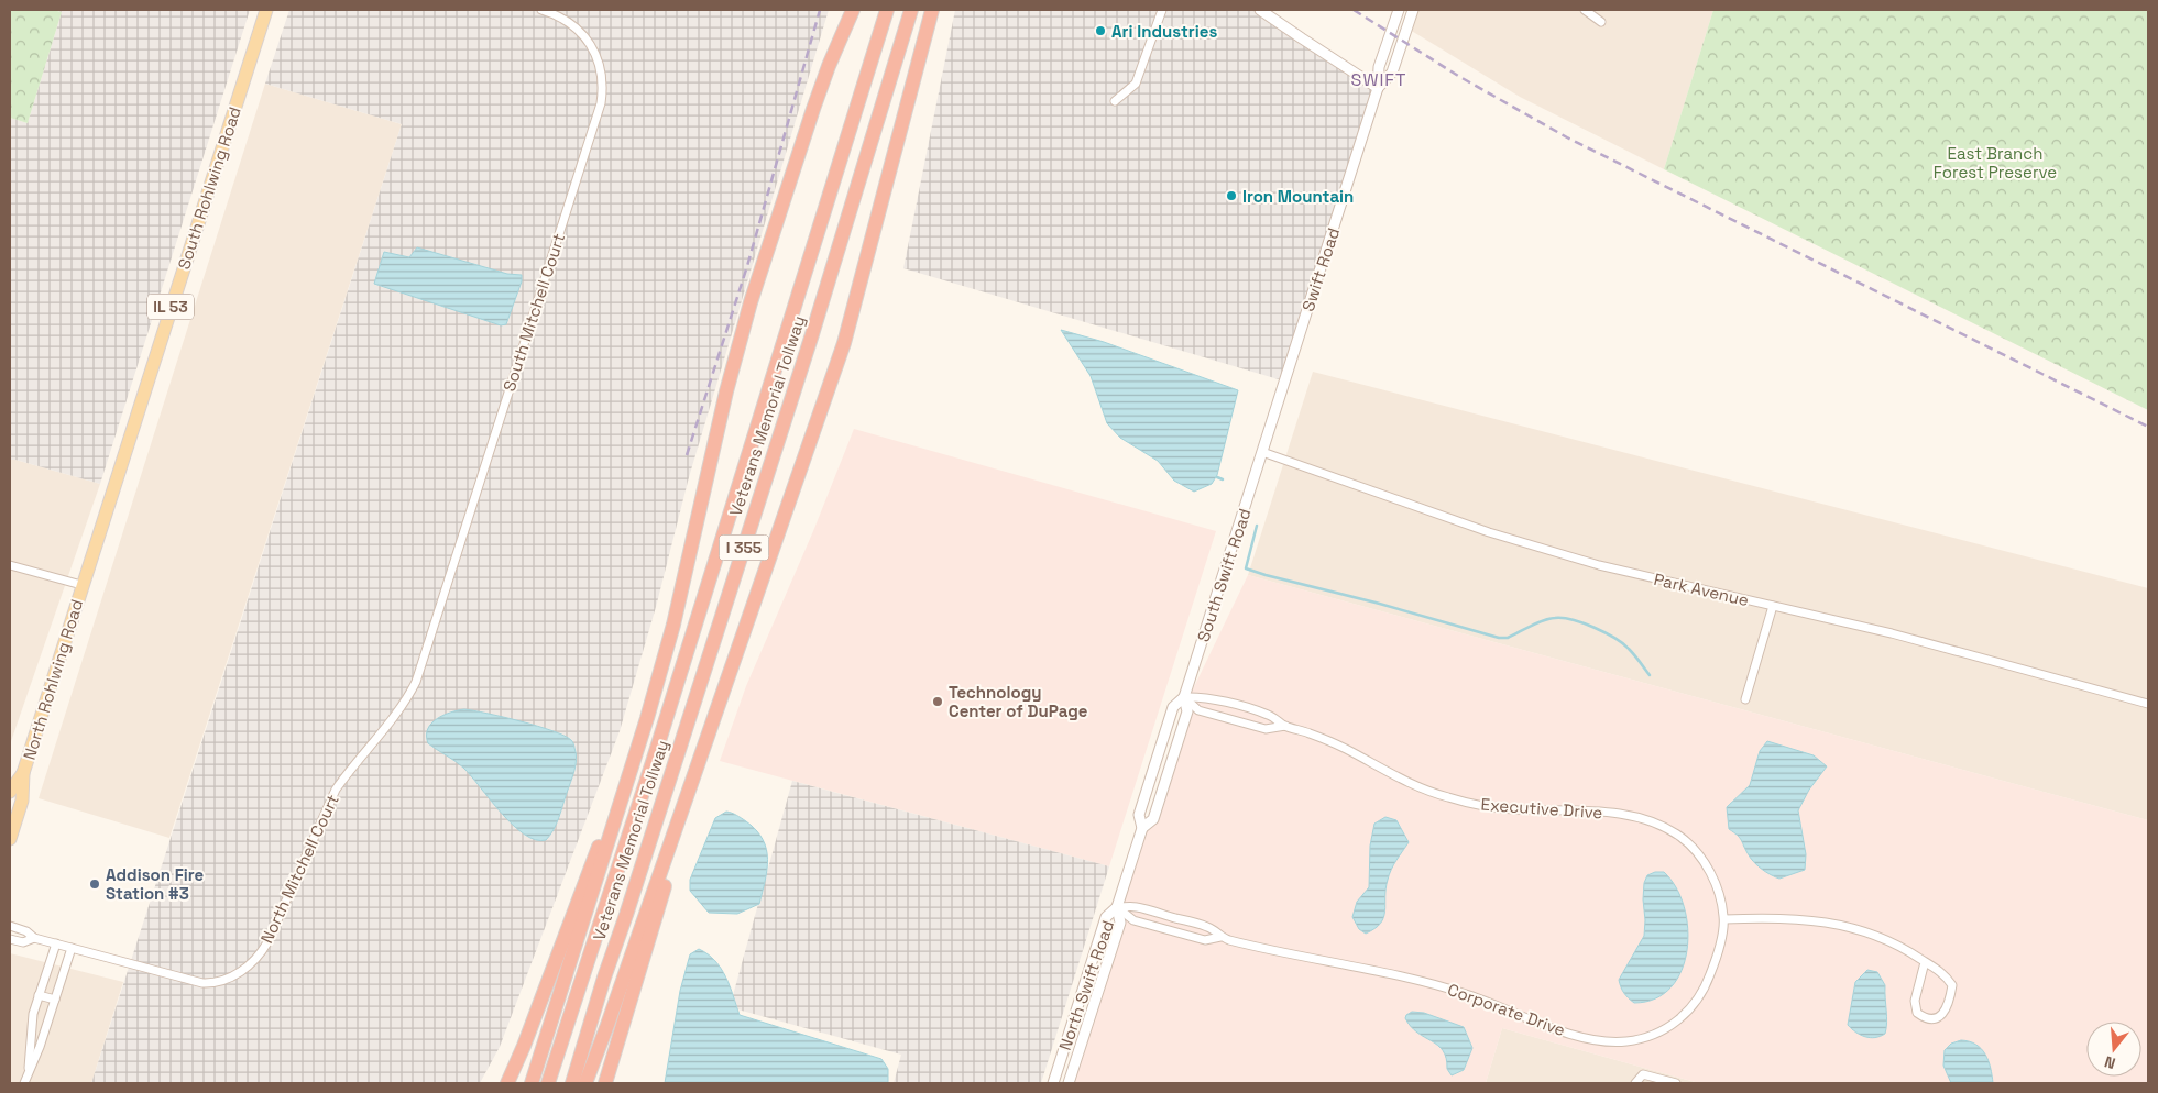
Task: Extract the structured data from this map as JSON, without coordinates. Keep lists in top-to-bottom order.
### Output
{
  "streets": {
    "highway": ["Veterans Memorial Tollway", "I 355"],
    "main road": ["South Rohlwing Road", "IL 53", "North Rohlwing Road"],
    "street": [
      "Swift Road",
      "South Mitchell Court",
      "South Swift Road",
      "Park Avenue",
      "Executive Drive",
      "North Mitchell Court",
      "North Swift Road",
      "Corporate Drive"
    ]
  },
  "crossings": [
    ["South Rohlwing Road", "North Rohlwing Road"],
    ["Swift Road", "South Swift Road"],
    ["Swift Road", "Park Avenue"],
    ["South Mitchell Court", "North Mitchell Court"],
    ["South Swift Road", "Park Avenue"],
    ["South Swift Road", "Executive Drive"],
    ["South Swift Road", "North Swift Road"],
    ["South Swift Road", "Corporate Drive"],
    ["Executive Drive", "Corporate Drive"],
    ["North Swift Road", "Corporate Drive"]
  ],
  "districts": ["SWIFT"],
  "parks": ["East Branch Forest Preserve"],
  "places": [
    "Ari Industries",
    "Iron Mountain",
    "Technology Center of DuPage",
    "Addison Fire Station #3"
  ],
  "north": "bottom"
}
